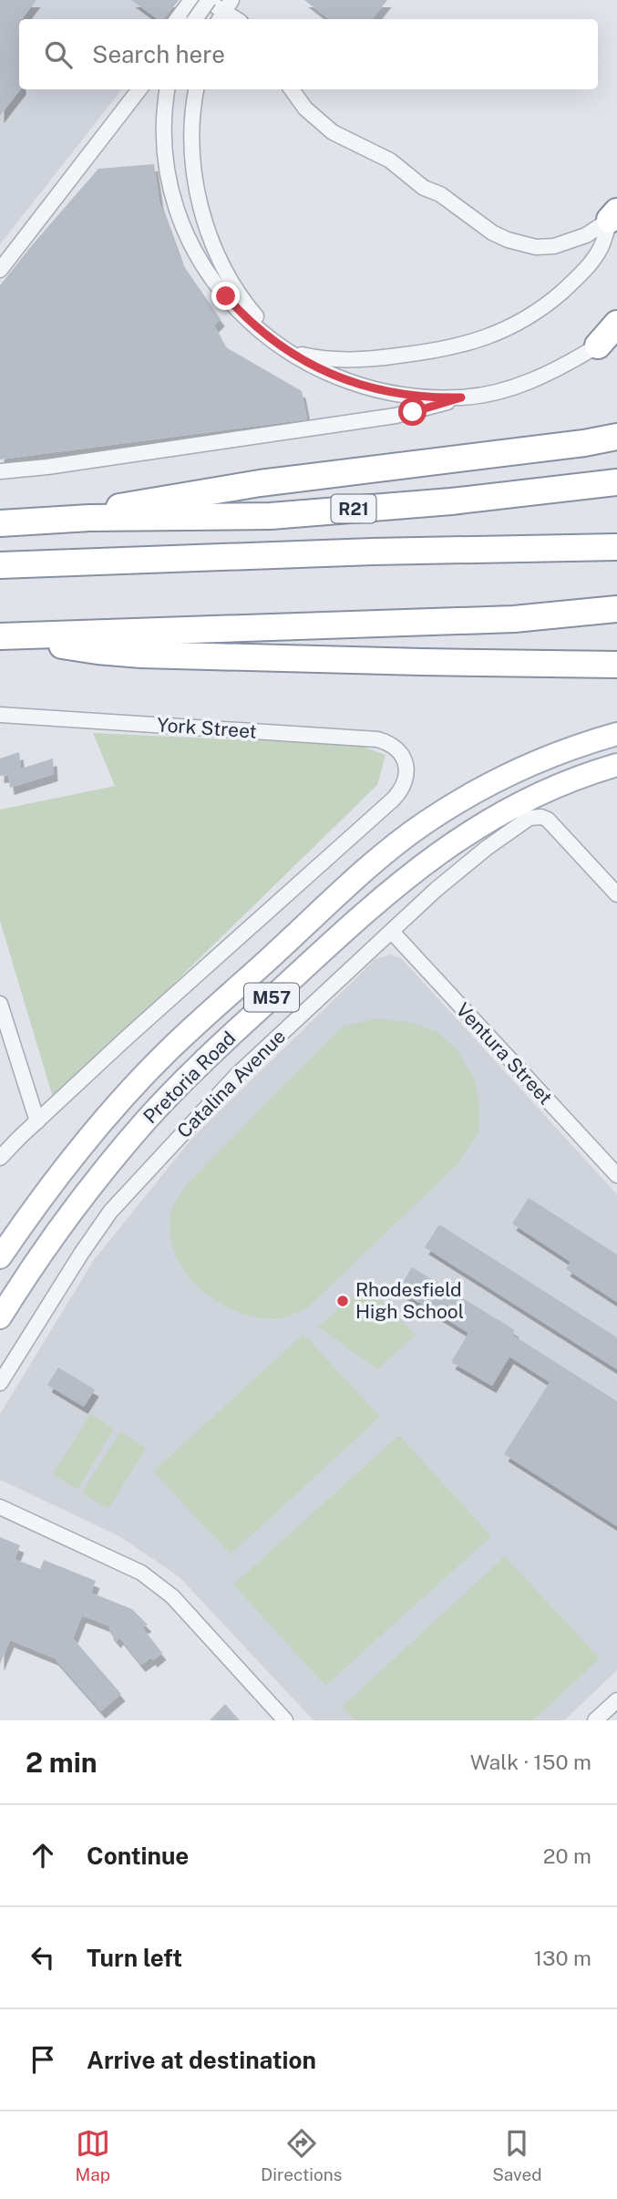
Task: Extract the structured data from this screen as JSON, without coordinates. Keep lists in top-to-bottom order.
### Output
{
  "streets": {
    "highway": ["R21"],
    "main road": ["M57", "Pretoria Road"],
    "street": ["York Street", "Ventura Street", "Catalina Avenue"]
  },
  "crossings": [
    ["Ventura Street", "Catalina Avenue"]
  ],
  "places": ["Rhodesfield High School"],
  "page": {
    "search": "Search here",
    "heading": ["2 min", "Walk · 150 m"],
    "list": [
      ["Continue", "20 m"],
      ["Turn left", "130 m"],
      "Arrive at destination"
    ],
    "nav": ["Map", "Directions", "Saved"]
  }
}
